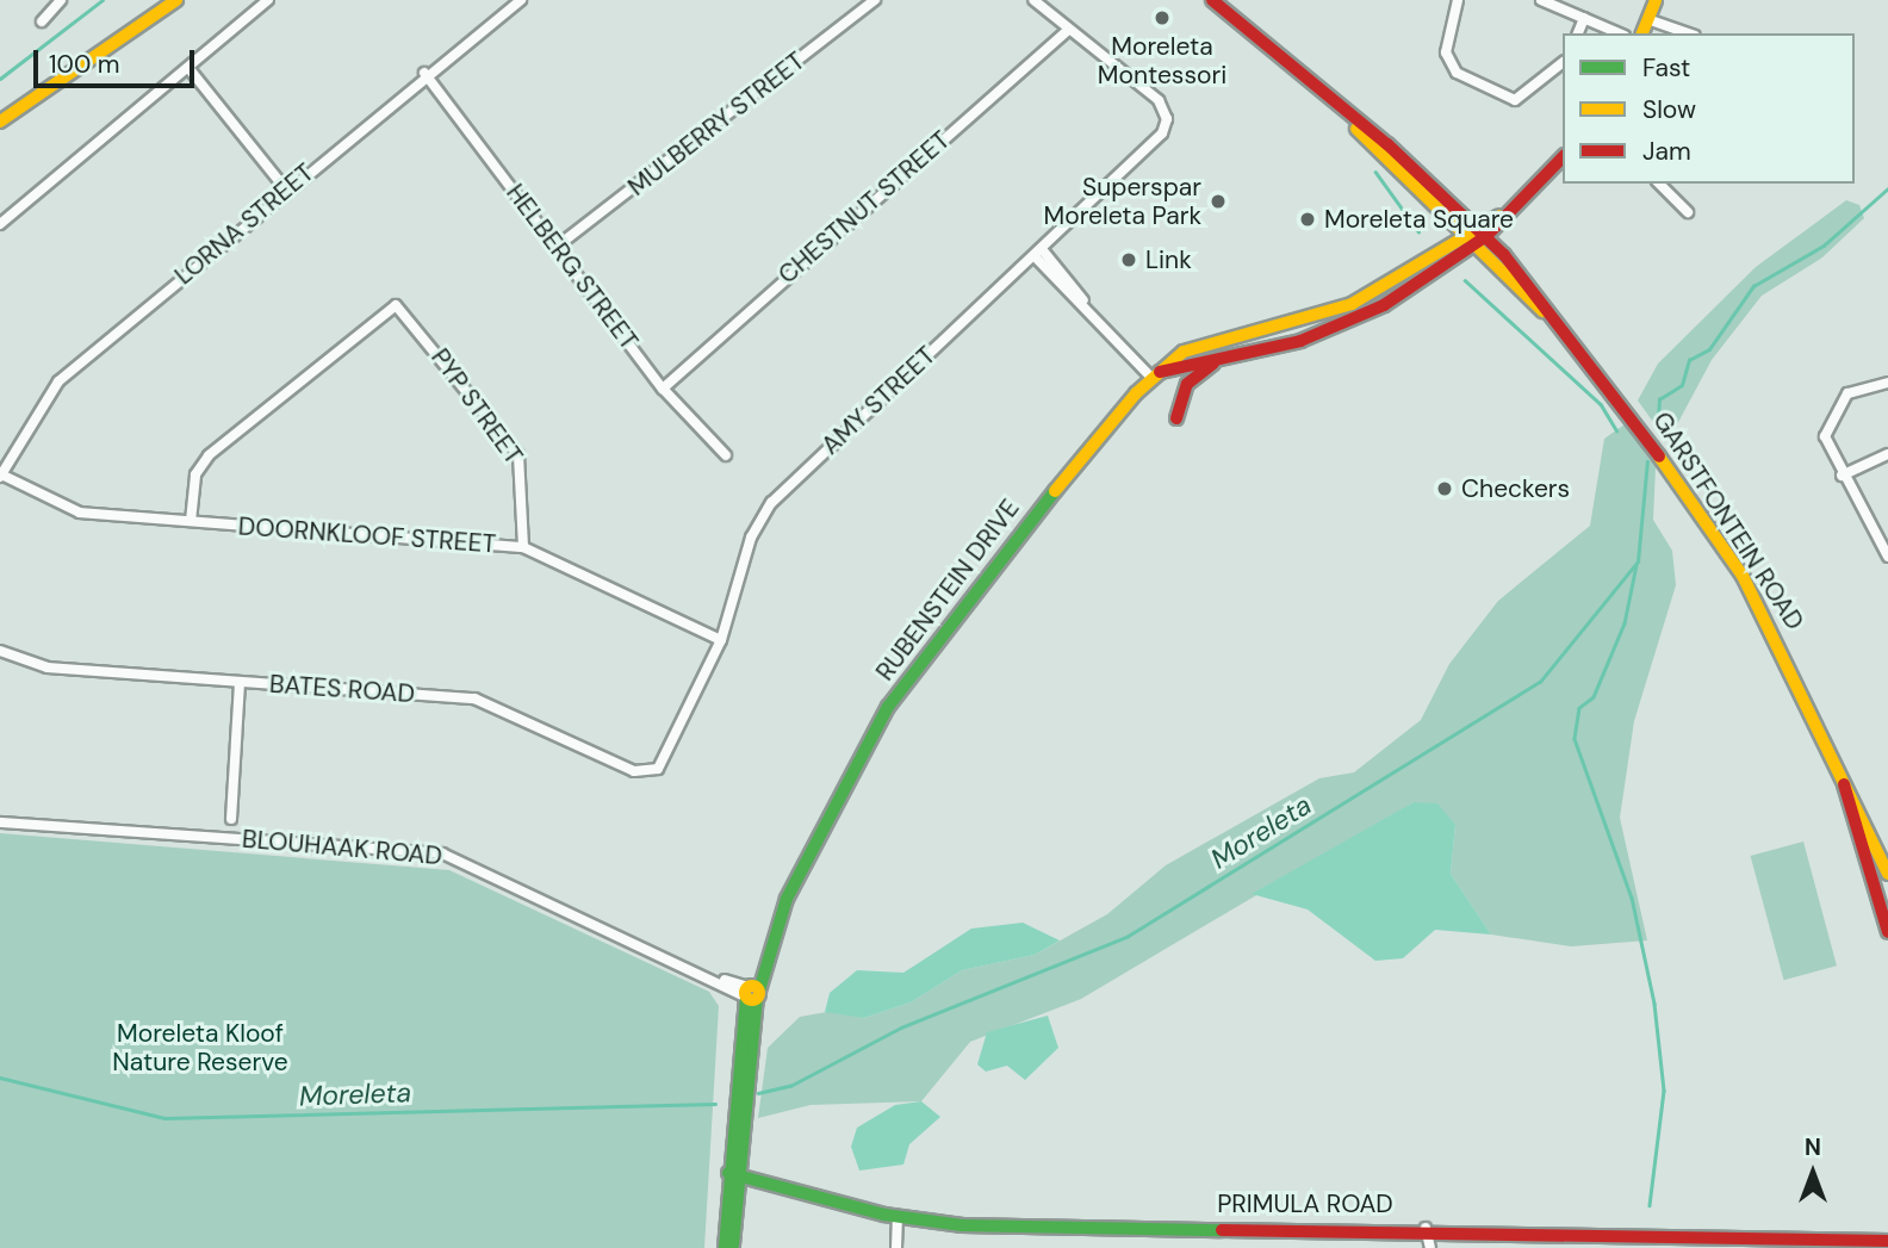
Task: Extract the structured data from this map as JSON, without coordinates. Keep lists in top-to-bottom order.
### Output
{
  "streets": {
    "street": [
      "MULBERRY STREET",
      "CHESTNUT STREET",
      "LORNA STREET",
      "HELBERG STREET",
      "AMY STREET",
      "PYP STREET",
      "GARSTFONTEIN ROAD",
      "DOORNKLOOF STREET",
      "RUBENSTEIN DRIVE",
      "BATES ROAD",
      "BLOUHAAK ROAD",
      "PRIMULA ROAD"
    ]
  },
  "crossings": [
    ["MULBERRY STREET", "HELBERG STREET"],
    ["CHESTNUT STREET", "HELBERG STREET"],
    ["CHESTNUT STREET", "AMY STREET"],
    ["LORNA STREET", "HELBERG STREET"],
    ["LORNA STREET", "DOORNKLOOF STREET"],
    ["AMY STREET", "DOORNKLOOF STREET"],
    ["AMY STREET", "BATES ROAD"],
    ["PYP STREET", "DOORNKLOOF STREET"],
    ["GARSTFONTEIN ROAD", "RUBENSTEIN DRIVE"],
    ["RUBENSTEIN DRIVE", "BLOUHAAK ROAD"],
    ["RUBENSTEIN DRIVE", "PRIMULA ROAD"]
  ],
  "water": ["Moreleta"],
  "parks": ["Moreleta Kloof Nature Reserve"],
  "places": [
    "Moreleta Montessori",
    "Superspar Moreleta Park",
    "Moreleta Square",
    "Link",
    "Checkers"
  ],
  "legend": ["Fast", "Slow", "Jam"],
  "scale_bar": "100 m",
  "north": "top"
}
